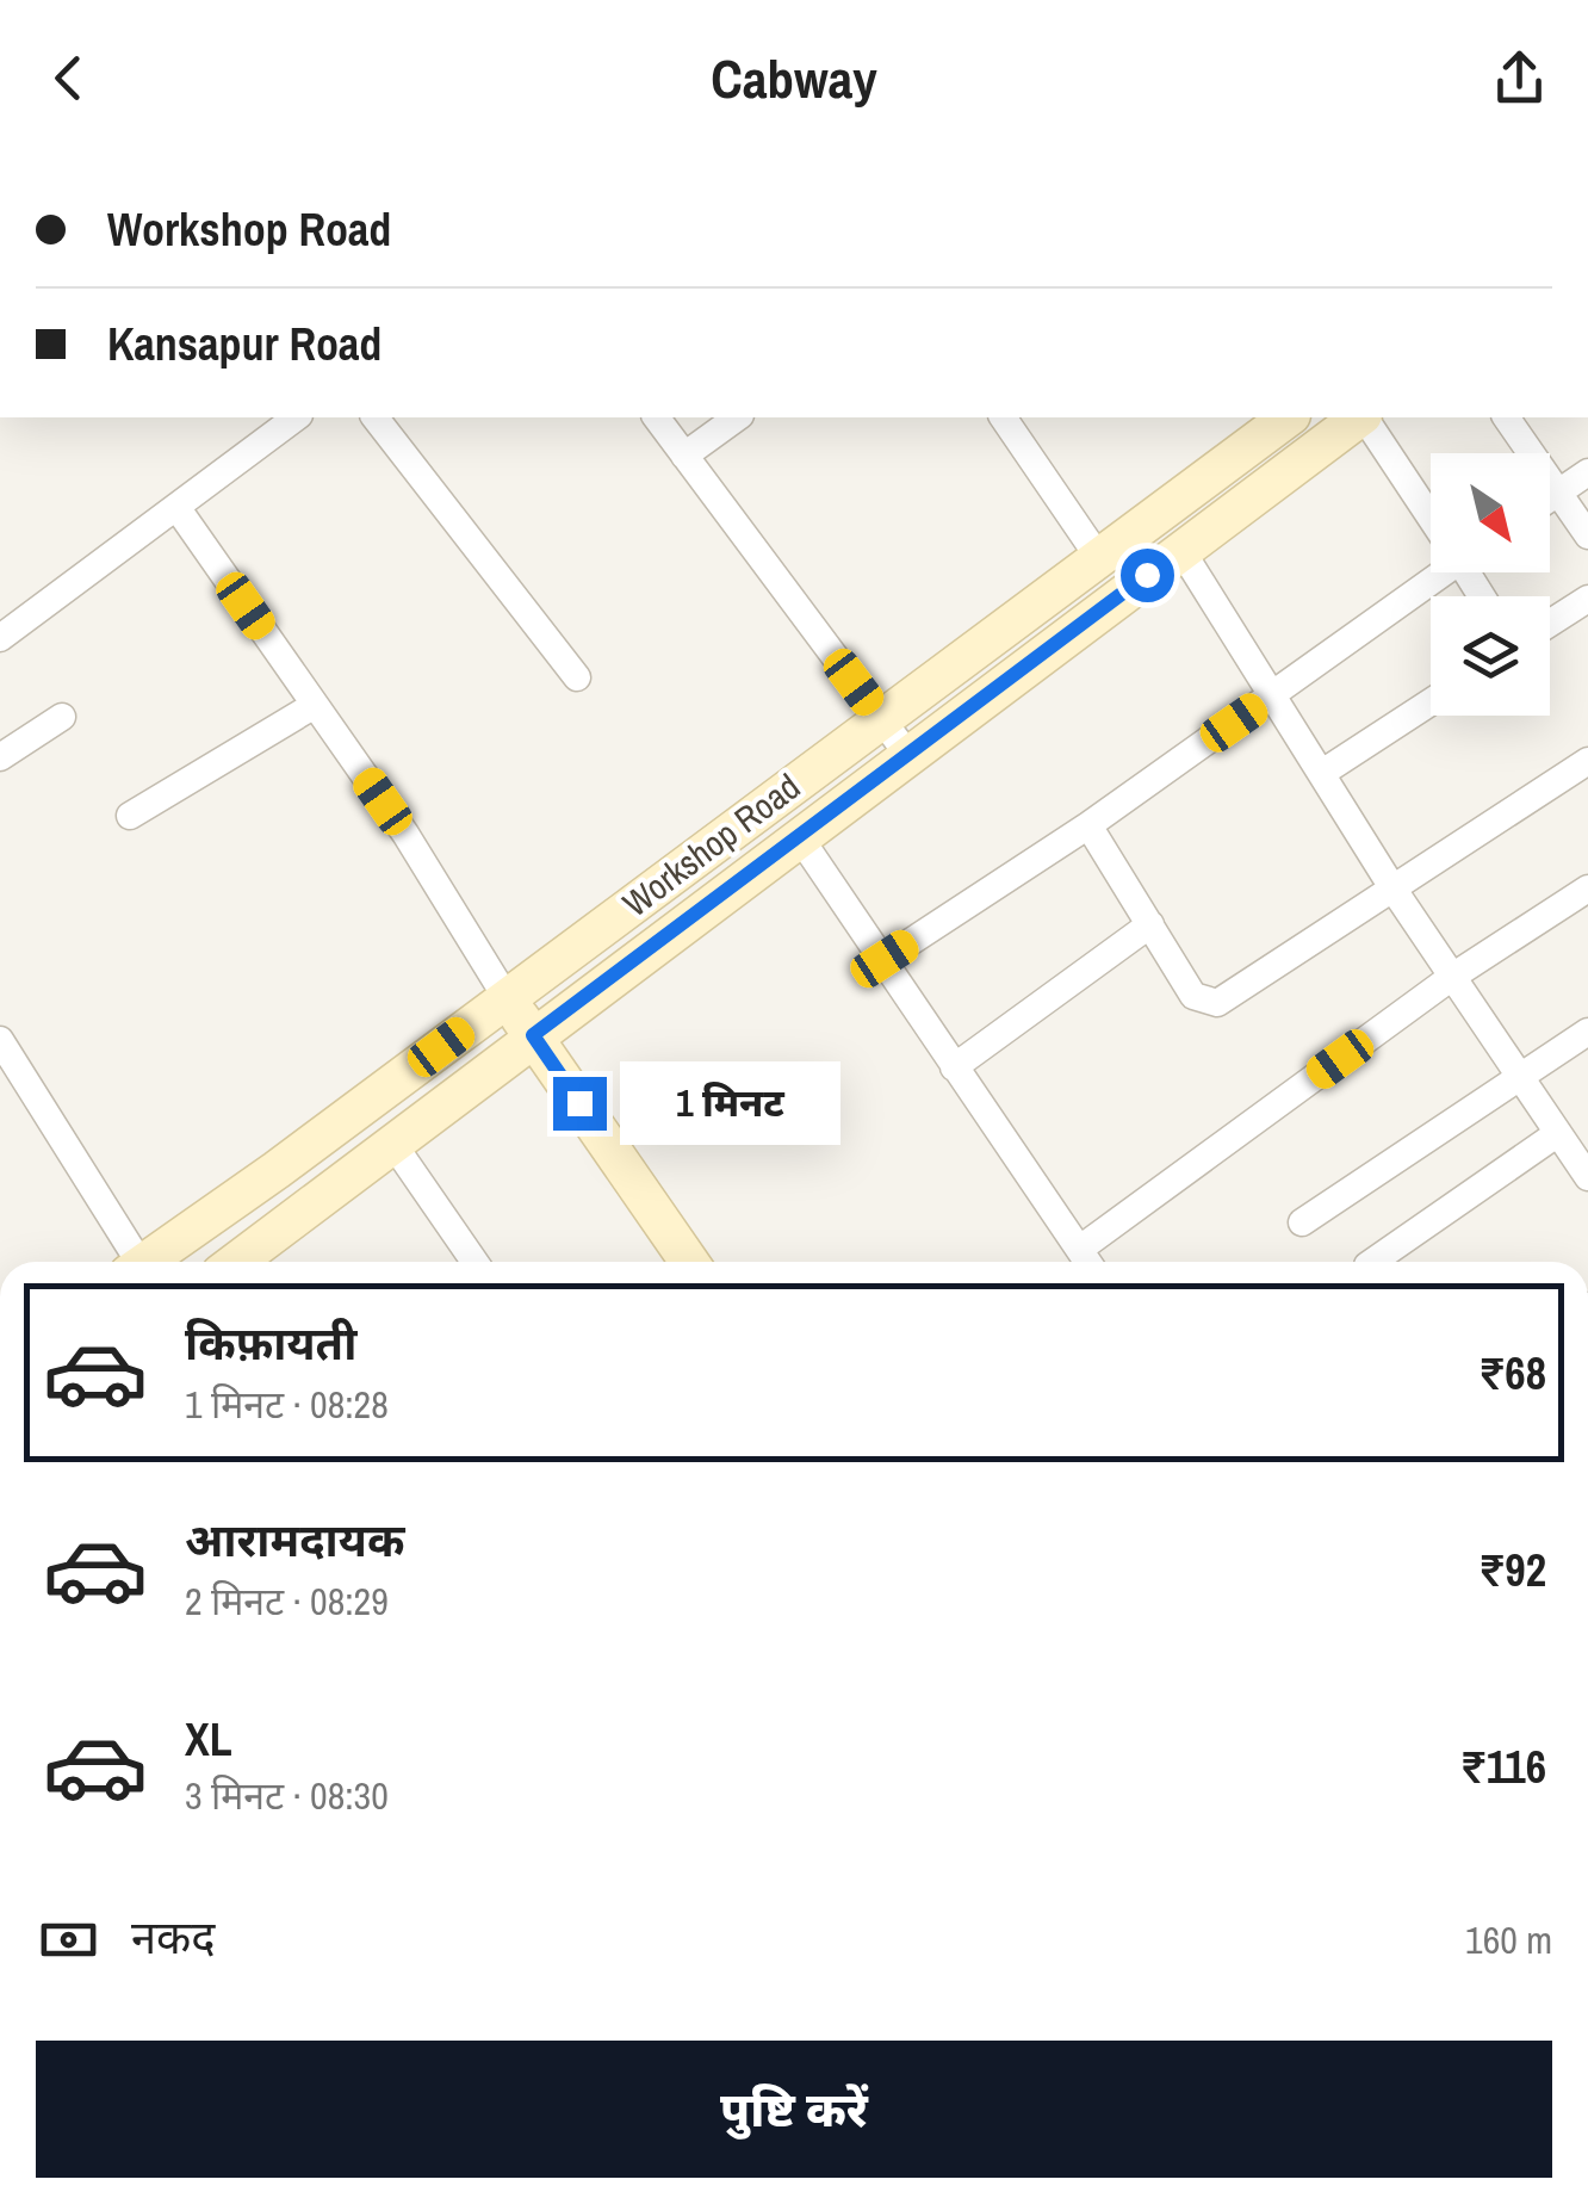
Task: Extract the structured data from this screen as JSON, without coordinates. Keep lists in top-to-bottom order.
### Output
{
  "streets": {
    "main road": ["Workshop Road"]
  },
  "north": "bottom right",
  "page": {
    "header": "Cabway",
    "banner": ["Workshop Road", "Kansapur Road"],
    "bubble": "1 मिनट",
    "list": [
      {
        "name": "किफ़ायती",
        "note": "1 मिनट · 08:28",
        "value": "₹68"
      },
      {
        "name": "आरामदायक",
        "note": "2 मिनट · 08:29",
        "value": "₹92"
      },
      {
        "name": "XL",
        "note": "3 मिनट · 08:30",
        "value": "₹116"
      }
    ],
    "pay": ["नकद", "160 m"],
    "buttons": "पुष्टि करें"
  }
}
